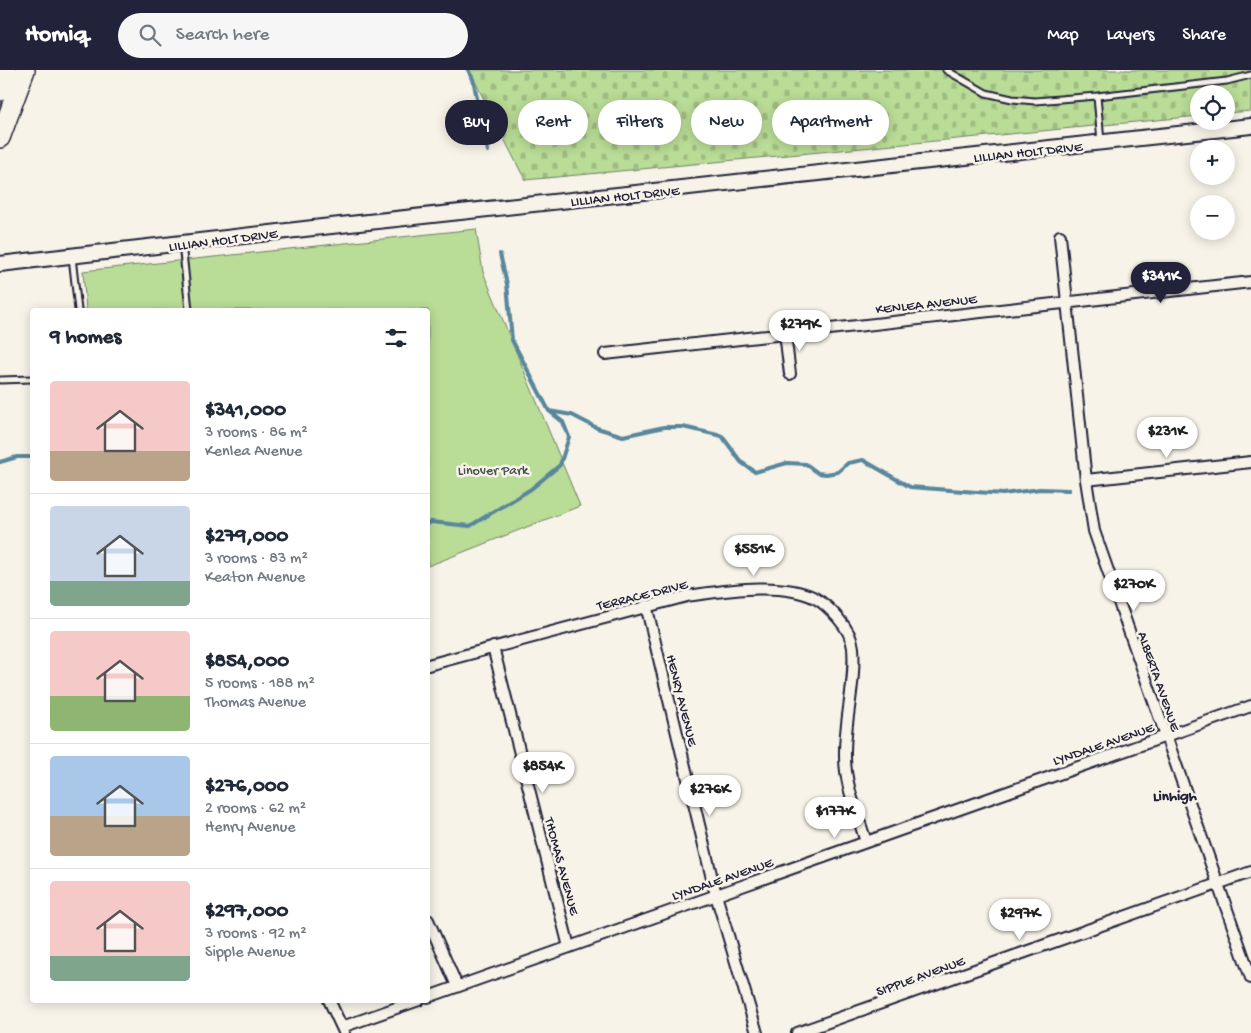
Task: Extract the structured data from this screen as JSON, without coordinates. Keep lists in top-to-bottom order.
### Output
{
  "streets": {
    "main road": ["LILLIAN HOLT DRIVE"],
    "street": [
      "KENLEA AVENUE",
      "TERRACE DRIVE",
      "ALBERTA AVENUE",
      "HENRY AVENUE",
      "LYNDALE AVENUE",
      "THOMAS AVENUE",
      "SIPPLE AVENUE"
    ]
  },
  "crossings": [
    ["KENLEA AVENUE", "ALBERTA AVENUE"],
    ["TERRACE DRIVE", "HENRY AVENUE"],
    ["TERRACE DRIVE", "LYNDALE AVENUE"],
    ["TERRACE DRIVE", "THOMAS AVENUE"],
    ["ALBERTA AVENUE", "LYNDALE AVENUE"],
    ["ALBERTA AVENUE", "SIPPLE AVENUE"],
    ["HENRY AVENUE", "LYNDALE AVENUE"],
    ["LYNDALE AVENUE", "THOMAS AVENUE"]
  ],
  "districts": ["Linhigh"],
  "parks": ["Linover Park"],
  "page": {
    "header": "Homiq",
    "search": "Search here",
    "nav": ["Map", "Layers", "Share"],
    "map_buttons": ["+", "−"],
    "chip": [
      "Buy",
      "Rent",
      "Filters",
      "New",
      "Apartment"
    ],
    "price": [
      "$341K",
      "$279K",
      "$231K",
      "$551K",
      "$270K",
      "$854K",
      "$276K",
      "$177K",
      "$297K"
    ],
    "heading": "9 homes",
    "list": [
      {
        "name": "$341,000",
        "note": "3 rooms · 86 m² · Kenlea Avenue"
      },
      {
        "name": "$279,000",
        "note": "3 rooms · 83 m² · Keaton Avenue"
      },
      {
        "name": "$854,000",
        "note": "5 rooms · 188 m² · Thomas Avenue"
      },
      {
        "name": "$276,000",
        "note": "2 rooms · 62 m² · Henry Avenue"
      },
      {
        "name": "$297,000",
        "note": "3 rooms · 92 m² · Sipple Avenue"
      }
    ]
  }
}
